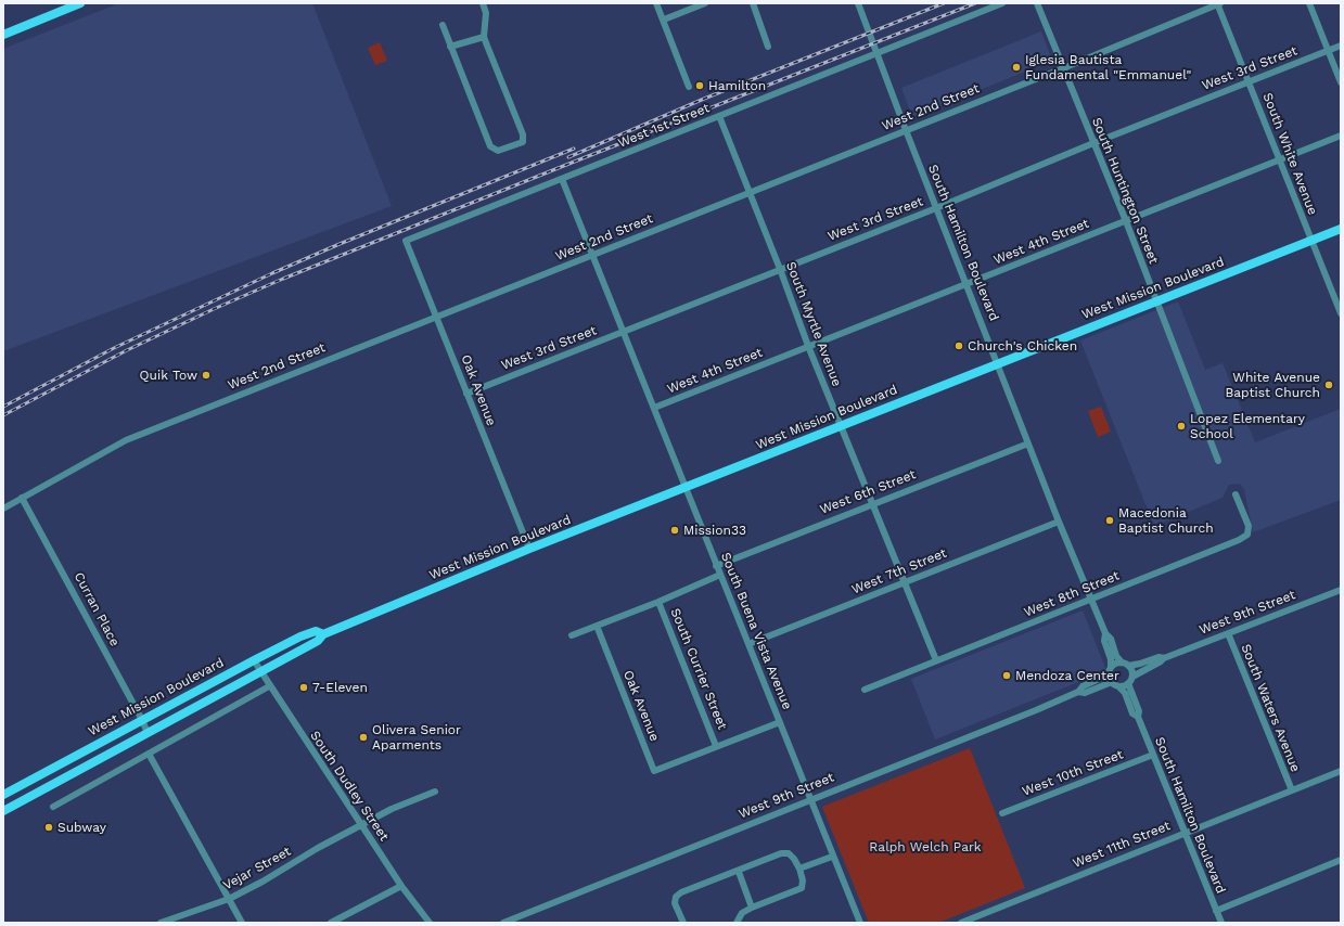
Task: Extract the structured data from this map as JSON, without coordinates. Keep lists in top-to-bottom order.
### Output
{
  "streets": {
    "main road": ["West Mission Boulevard"],
    "street": [
      "West 3rd Street",
      "West 2nd Street",
      "West 1st Street",
      "South White Avenue",
      "South Huntington Street",
      "West 4th Street",
      "South Hamilton Boulevard",
      "South Myrtle Avenue",
      "Oak Avenue",
      "West 6th Street",
      "West 7th Street",
      "West 8th Street",
      "Curran Place",
      "West 9th Street",
      "South Buena Vista Avenue",
      "South Currier Street",
      "South Waters Avenue",
      "West 10th Street",
      "South Dudley Street",
      "West 11th Street",
      "Vejar Street"
    ]
  },
  "crossings": [
    ["West 3rd Street", "South White Avenue"],
    ["West 3rd Street", "South Huntington Street"],
    ["West 3rd Street", "South Hamilton Boulevard"],
    ["West 3rd Street", "South Myrtle Avenue"],
    ["West 3rd Street", "Oak Avenue"],
    ["West 3rd Street", "South Buena Vista Avenue"],
    ["West 2nd Street", "South White Avenue"],
    ["West 2nd Street", "South Huntington Street"],
    ["West 2nd Street", "South Hamilton Boulevard"],
    ["West 2nd Street", "South Myrtle Avenue"],
    ["West 2nd Street", "Oak Avenue"],
    ["West 2nd Street", "Curran Place"],
    ["West 2nd Street", "South Buena Vista Avenue"],
    ["West 1st Street", "South Hamilton Boulevard"],
    ["West 1st Street", "South Myrtle Avenue"],
    ["West 1st Street", "Oak Avenue"],
    ["West 1st Street", "South Buena Vista Avenue"],
    ["South White Avenue", "West 4th Street"],
    ["South White Avenue", "West Mission Boulevard"],
    ["South Huntington Street", "West 4th Street"],
    ["South Huntington Street", "West Mission Boulevard"],
    ["West 4th Street", "South Hamilton Boulevard"],
    ["West 4th Street", "South Myrtle Avenue"],
    ["West 4th Street", "South Buena Vista Avenue"],
    ["South Hamilton Boulevard", "West Mission Boulevard"],
    ["South Hamilton Boulevard", "West 6th Street"],
    ["South Hamilton Boulevard", "West 7th Street"],
    ["South Hamilton Boulevard", "West 8th Street"],
    ["South Hamilton Boulevard", "West 9th Street"],
    ["South Hamilton Boulevard", "West 10th Street"],
    ["South Hamilton Boulevard", "West 11th Street"],
    ["West Mission Boulevard", "South Myrtle Avenue"],
    ["West Mission Boulevard", "Oak Avenue"],
    ["West Mission Boulevard", "Curran Place"],
    ["West Mission Boulevard", "South Buena Vista Avenue"],
    ["West Mission Boulevard", "South Dudley Street"],
    ["South Myrtle Avenue", "West 6th Street"],
    ["South Myrtle Avenue", "West 7th Street"],
    ["South Myrtle Avenue", "West 8th Street"],
    ["Oak Avenue", "South Currier Street"],
    ["West 6th Street", "South Buena Vista Avenue"],
    ["West 7th Street", "South Buena Vista Avenue"],
    ["West 9th Street", "South Buena Vista Avenue"],
    ["West 9th Street", "South Waters Avenue"],
    ["South Waters Avenue", "West 11th Street"],
    ["South Dudley Street", "Vejar Street"]
  ],
  "parks": ["Ralph Welch Park"],
  "places": [
    "Iglesia Bautista Fundamental \"Emmanuel\"",
    "Hamilton",
    "Church's Chicken",
    "Quik Tow",
    "White Avenue Baptist Church",
    "Lopez Elementary School",
    "Macedonia Baptist Church",
    "Mission33",
    "Mendoza Center",
    "7-Eleven",
    "Olivera Senior Aparments",
    "Subway"
  ]
}
